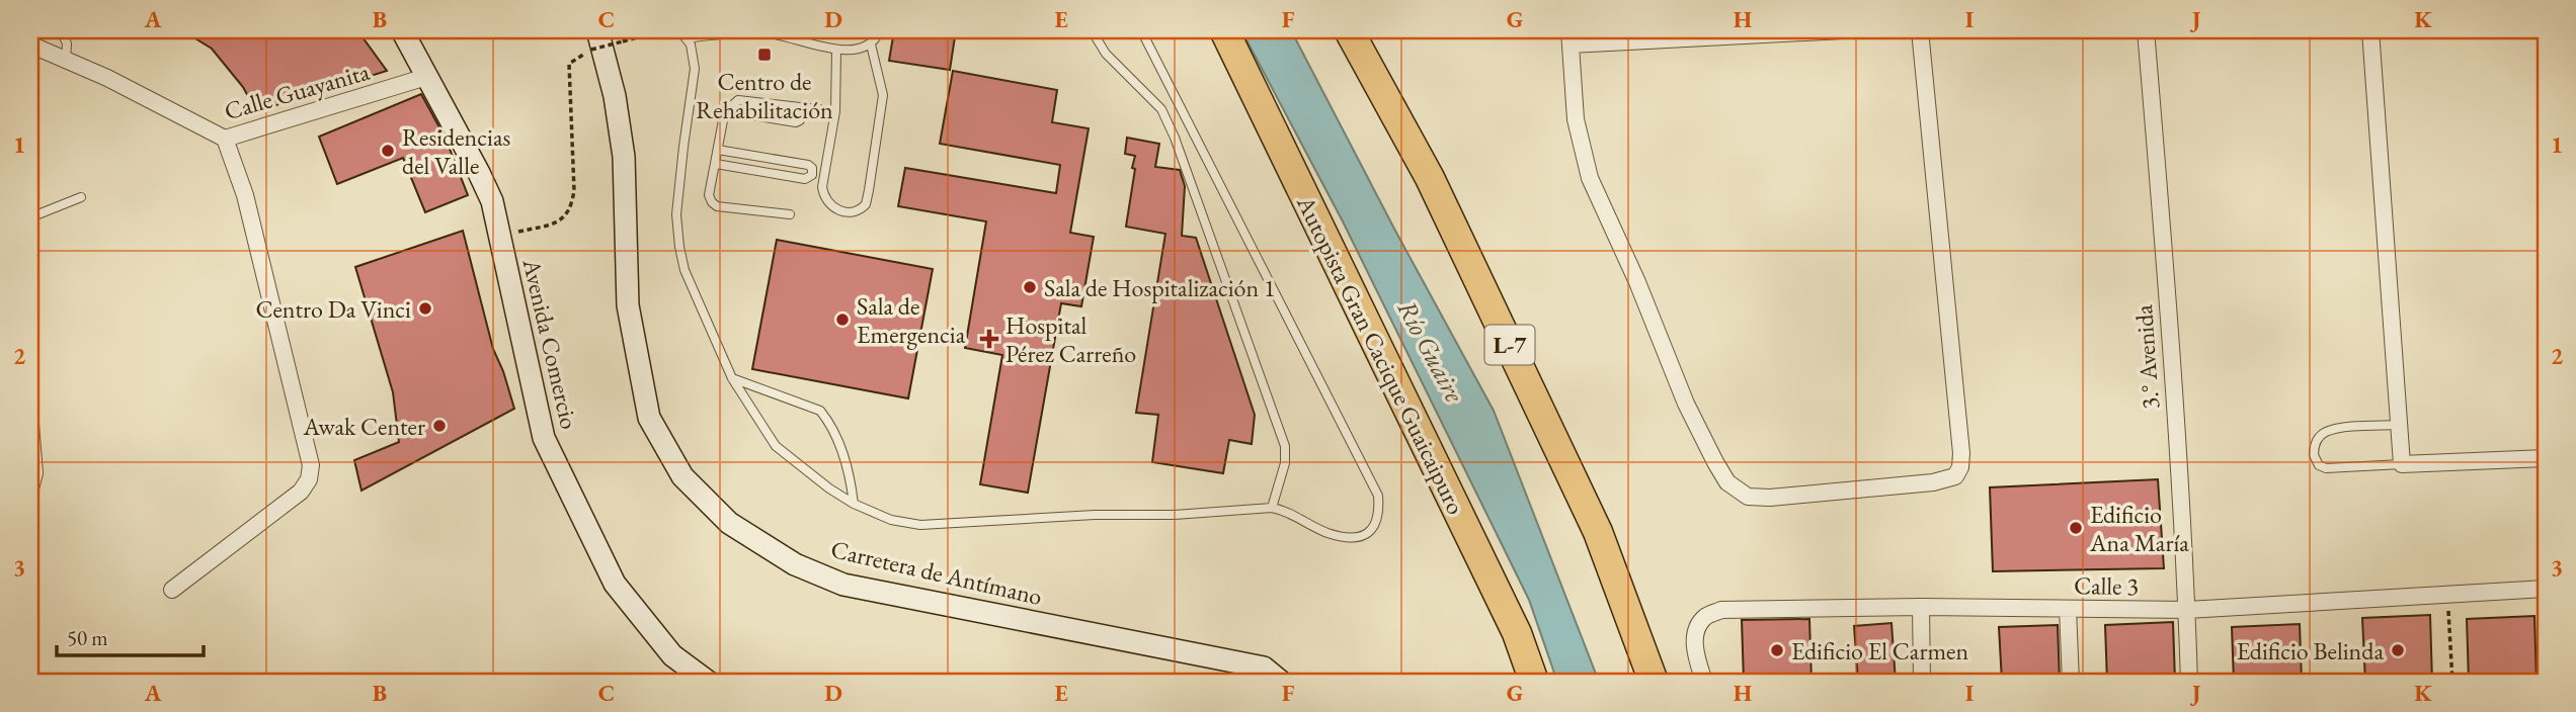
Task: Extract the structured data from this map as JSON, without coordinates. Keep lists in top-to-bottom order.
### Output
{
  "streets": {
    "highway": ["L-7", "Autopista Gran Cacique Guaicaipuro"],
    "main road": ["Avenida Comercio", "Carretera de Antímano"],
    "street": ["Calle Guayanita", "3.° Avenida", "Calle 3"]
  },
  "crossings": [
    ["Calle Guayanita", "Avenida Comercio"],
    ["3.° Avenida", "Calle 3"]
  ],
  "water": ["Río Guaire"],
  "places": {
    "transit": ["Centro de Rehabilitación"],
    "other": [
      "Residencias del Valle",
      "Sala de Hospitalización 1",
      "Centro Da Vinci",
      "Sala de Emergencia",
      "Awak Center",
      "Edificio Ana María",
      "Edificio El Carmen",
      "Edificio Belinda"
    ],
    "health": ["Hospital Pérez Carreño"]
  },
  "scale_bar": "50 m",
  "grid": {
    "columns": [
      "A",
      "B",
      "C",
      "D",
      "E",
      "F",
      "G",
      "H",
      "I",
      "J",
      "K"
    ],
    "rows": ["1", "2", "3"]
  }
}
